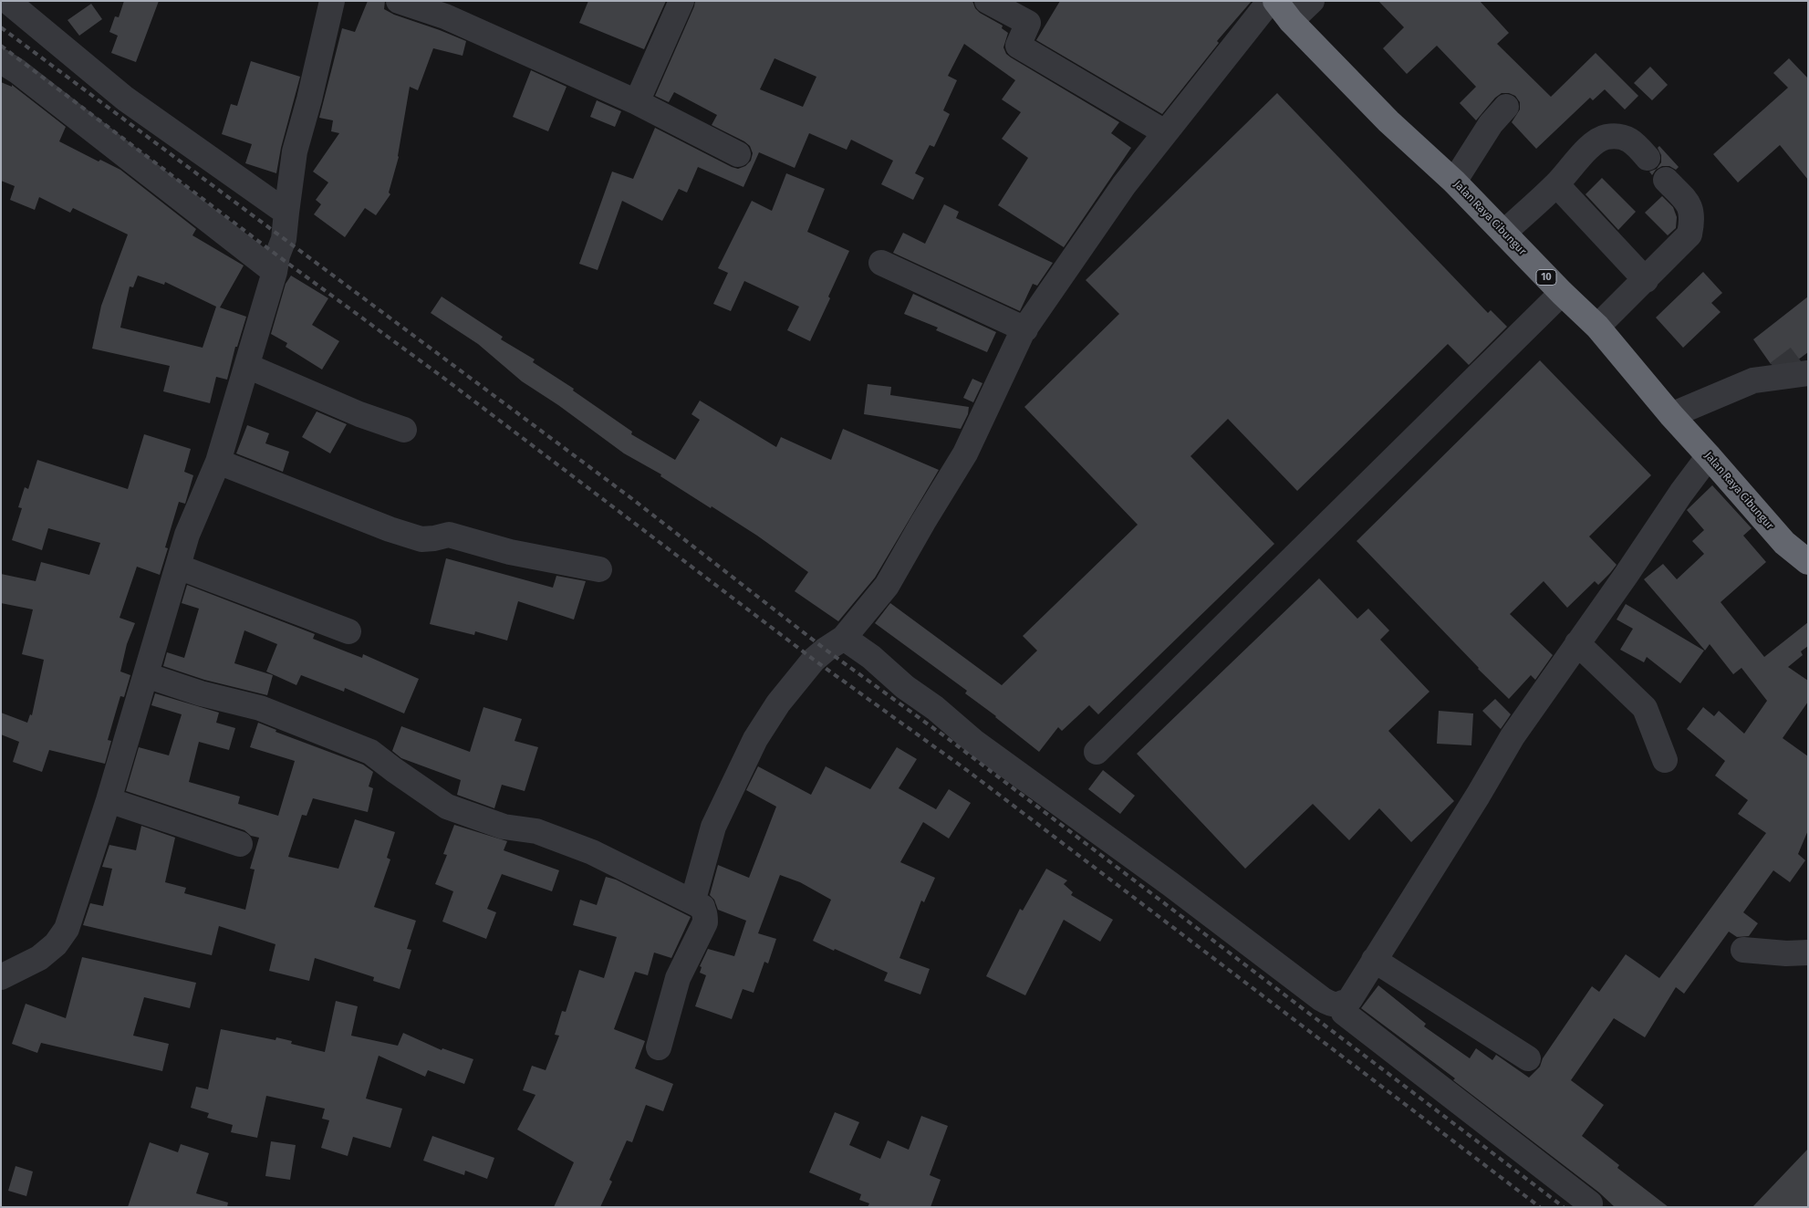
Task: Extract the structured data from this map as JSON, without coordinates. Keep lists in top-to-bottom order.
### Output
{
  "streets": {
    "highway": ["Jalan Raya Cibungur", "10"]
  }
}
